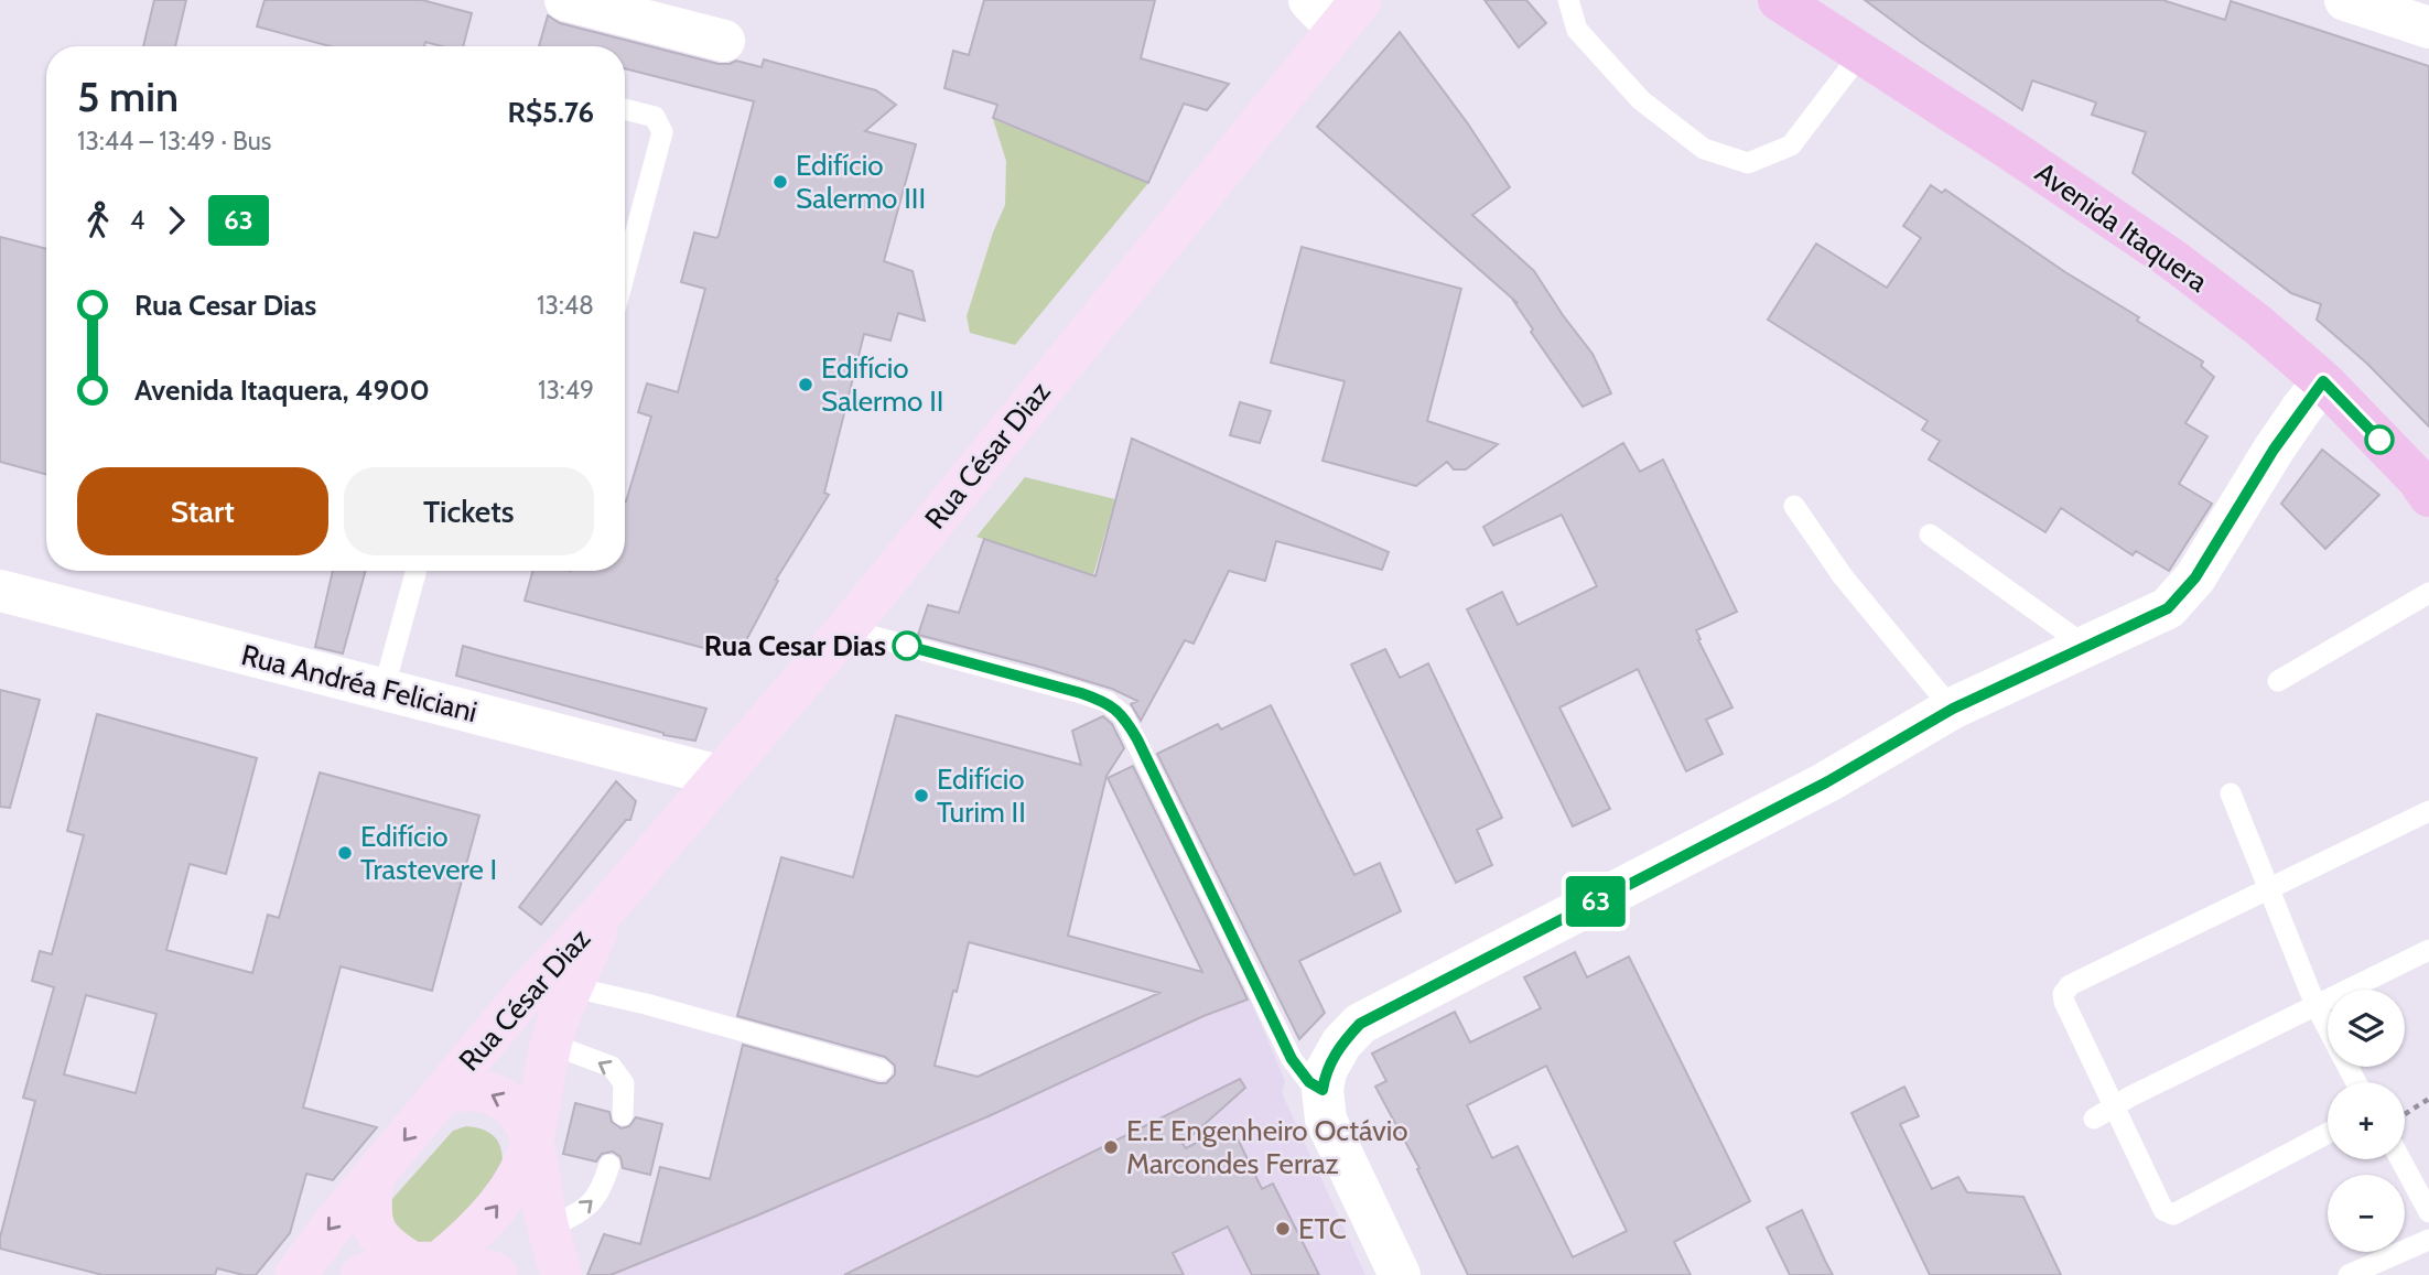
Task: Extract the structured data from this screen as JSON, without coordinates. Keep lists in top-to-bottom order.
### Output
{
  "streets": {
    "main road": ["Avenida Itaquera"],
    "street": ["Rua César Diaz", "Rua Andréa Feliciani"]
  },
  "crossings": [
    ["Rua César Diaz", "Rua Andréa Feliciani"]
  ],
  "places": [
    "Edifício Salermo III",
    "Edifício Salermo II",
    "Rua Cesar Dias",
    "Edifício Turim II",
    "Edifício Trastevere I",
    "E.E Engenheiro Octávio Marcondes Ferraz",
    "ETC"
  ],
  "lines": ["bus line 63"],
  "page": {
    "on_map": "63",
    "heading": ["5 min", "13:44 – 13:49 · Bus", "R$5.76"],
    "legs": ["4", "63"],
    "list": [
      {
        "name": "Rua Cesar Dias",
        "value": "13:48"
      },
      {
        "name": "Avenida Itaquera, 4900",
        "value": "13:49"
      }
    ],
    "buttons": ["Start", "Tickets"],
    "map_buttons": ["+", "−"]
  }
}
